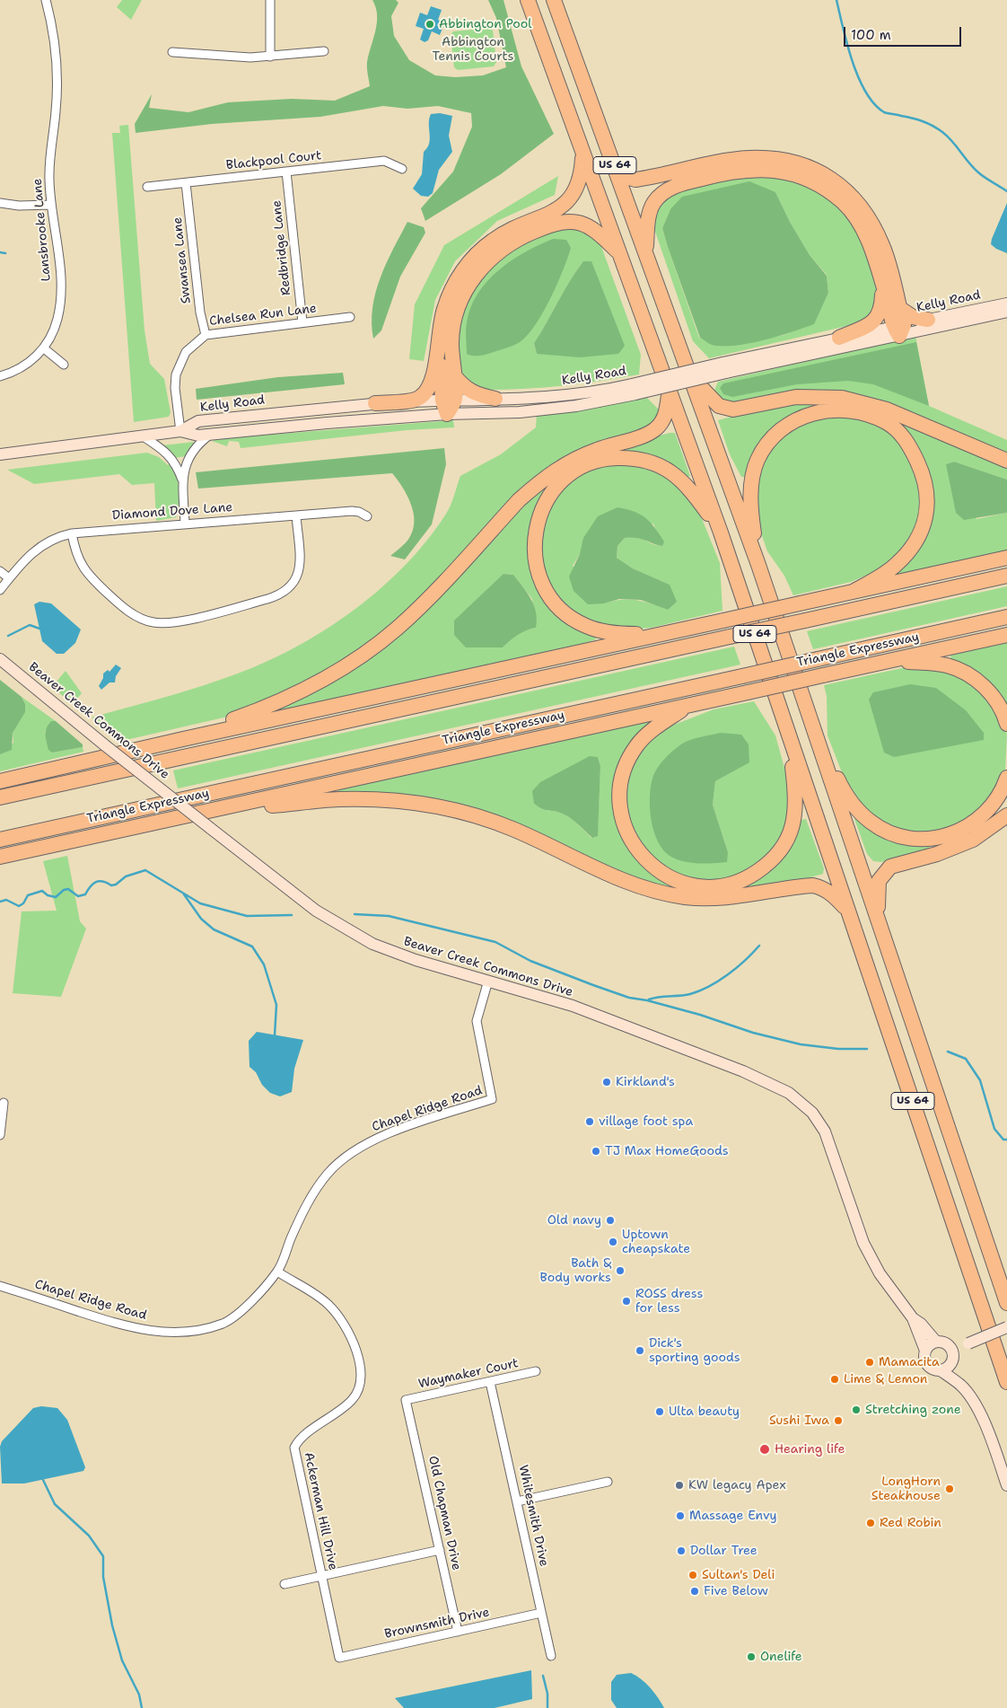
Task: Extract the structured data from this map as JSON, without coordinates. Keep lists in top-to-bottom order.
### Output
{
  "streets": {
    "highway": ["US 64", "Triangle Expressway"],
    "main road": ["Kelly Road", "Beaver Creek Commons Drive"],
    "street": [
      "Blackpool Court",
      "Lansbrooke Lane",
      "Redbridge Lane",
      "Swansea Lane",
      "Chelsea Run Lane",
      "Diamond Dove Lane",
      "Chapel Ridge Road",
      "Waymaker Court",
      "Ackerman Hill Drive",
      "Old Chapman Drive",
      "Whitesmith Drive",
      "Brownsmith Drive"
    ]
  },
  "crossings": [
    ["Blackpool Court", "Redbridge Lane"],
    ["Blackpool Court", "Swansea Lane"],
    ["Redbridge Lane", "Chelsea Run Lane"],
    ["Swansea Lane", "Chelsea Run Lane"],
    ["Kelly Road", "Chelsea Run Lane"],
    ["Beaver Creek Commons Drive", "Chapel Ridge Road"],
    ["Chapel Ridge Road", "Ackerman Hill Drive"],
    ["Waymaker Court", "Old Chapman Drive"],
    ["Waymaker Court", "Whitesmith Drive"],
    ["Ackerman Hill Drive", "Brownsmith Drive"],
    ["Old Chapman Drive", "Brownsmith Drive"],
    ["Whitesmith Drive", "Brownsmith Drive"]
  ],
  "parks": ["Abbington Tennis Courts"],
  "places": [
    "Abbington Pool",
    "Kirkland's",
    "village foot spa",
    "TJ Max HomeGoods",
    "Old navy",
    "Uptown cheapskate",
    "Bath & Body works",
    "ROSS dress for less",
    "Dick's sporting goods",
    "Mamacita",
    "Lime & Lemon",
    "Stretching zone",
    "Ulta beauty",
    "Sushi Iwa",
    "Hearing life",
    "KW legacy Apex",
    "LongHorn Steakhouse",
    "Massage Envy",
    "Red Robin",
    "Dollar Tree",
    "Sultan's Deli",
    "Five Below",
    "Onelife"
  ],
  "scale_bar": "100 m"
}
